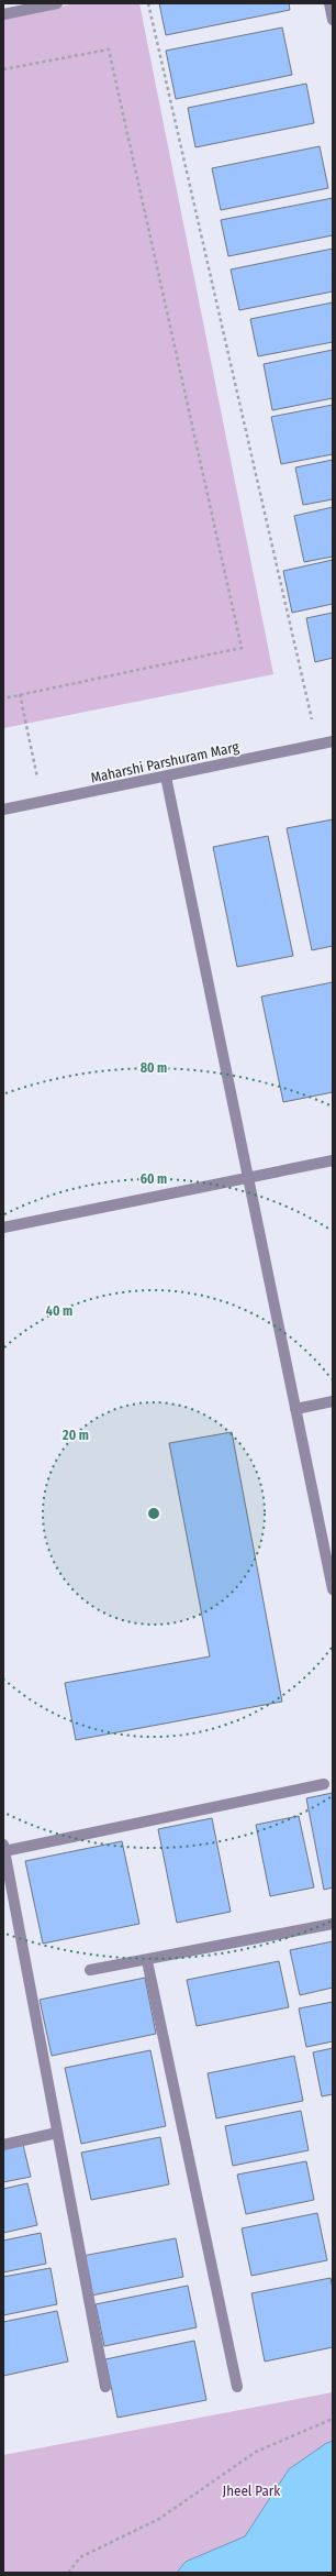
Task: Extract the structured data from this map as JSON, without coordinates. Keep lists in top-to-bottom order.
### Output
{
  "streets": {
    "street": ["Maharshi Parshuram Marg"]
  },
  "parks": ["Jheel Park"],
  "rings": [
    "80 m",
    "60 m",
    "40 m",
    "20 m"
  ]
}
